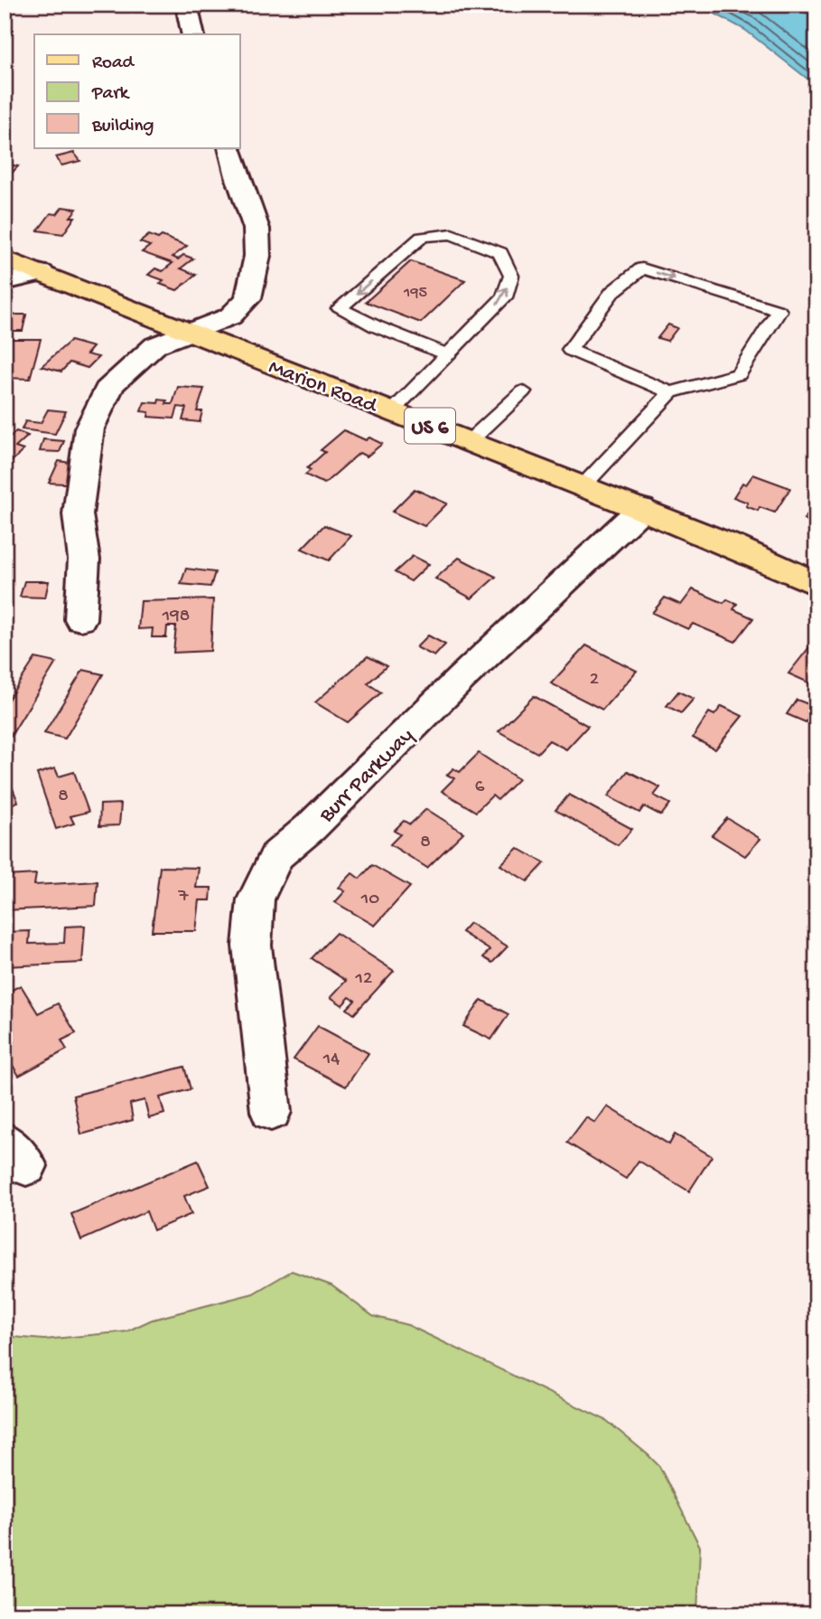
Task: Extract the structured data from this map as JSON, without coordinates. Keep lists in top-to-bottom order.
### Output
{
  "streets": {
    "main road": ["Marion Road", "US 6"],
    "street": ["Burr Parkway"]
  },
  "crossings": [
    ["Marion Road", "Burr Parkway"]
  ],
  "house_numbers": [
    "195",
    "198",
    "2",
    "6",
    "8",
    "8",
    "7",
    "10",
    "12",
    "14"
  ],
  "legend": ["Road", "Park", "Building"]
}
